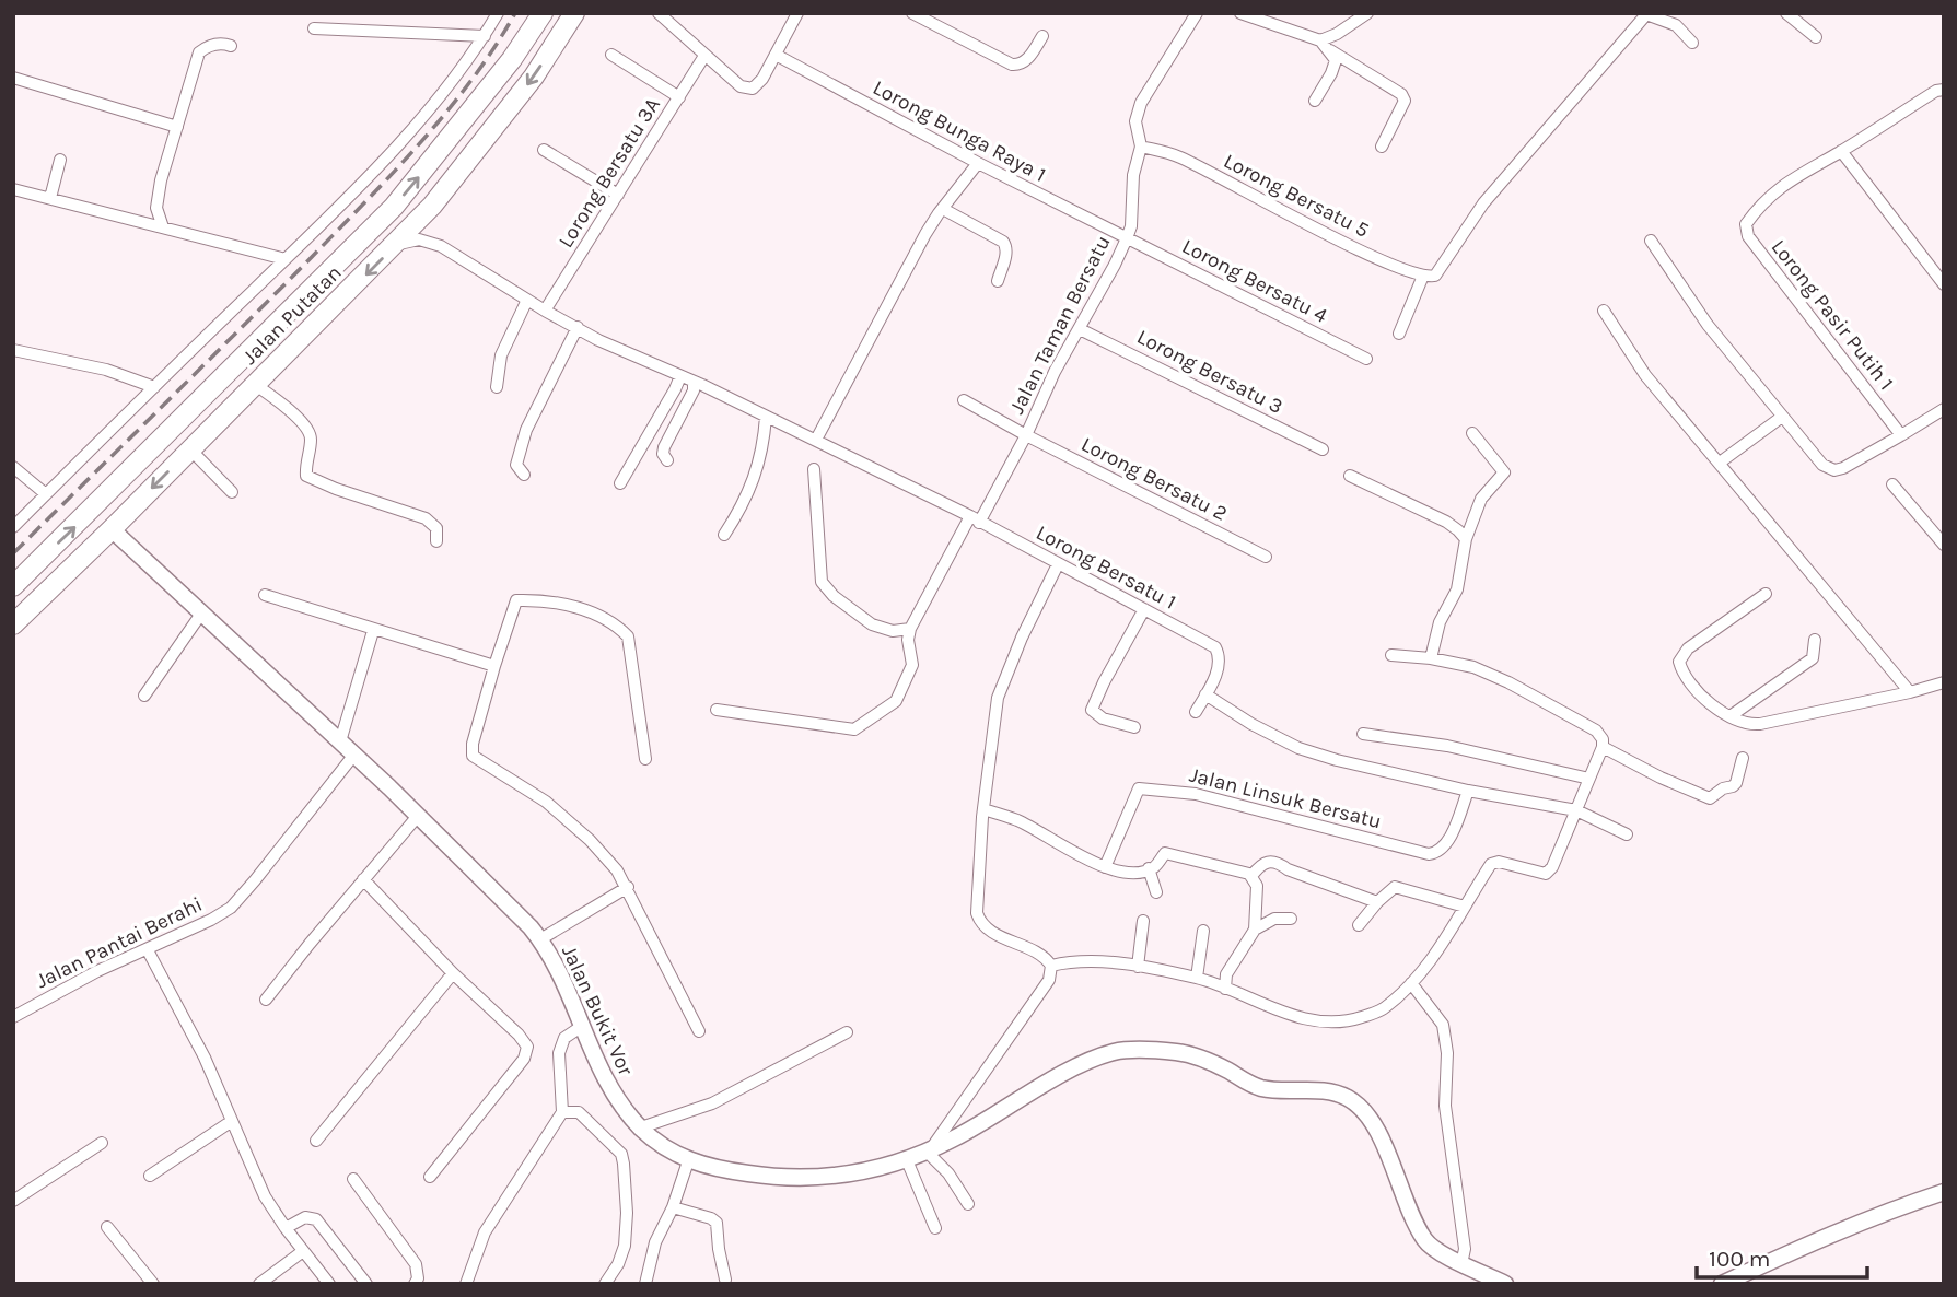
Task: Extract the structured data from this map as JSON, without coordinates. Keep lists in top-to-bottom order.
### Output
{
  "streets": {
    "highway": ["Jalan Putatan"],
    "street": [
      "Lorong Bunga Raya 1",
      "Lorong Bersatu 3A",
      "Lorong Bersatu 5",
      "Lorong Bersatu 4",
      "Lorong Pasir Putih 1",
      "Jalan Taman Bersatu",
      "Lorong Bersatu 3",
      "Lorong Bersatu 2",
      "Lorong Bersatu 1",
      "Jalan Linsuk Bersatu",
      "Jalan Pantai Berahi",
      "Jalan Bukit Vor"
    ]
  },
  "crossings": [
    ["Lorong Bunga Raya 1", "Lorong Bersatu 4"],
    ["Lorong Bunga Raya 1", "Jalan Taman Bersatu"],
    ["Lorong Bersatu 3A", "Lorong Bersatu 1"],
    ["Lorong Bersatu 5", "Jalan Taman Bersatu"],
    ["Lorong Bersatu 4", "Jalan Taman Bersatu"],
    ["Jalan Putatan", "Jalan Bukit Vor"],
    ["Jalan Taman Bersatu", "Lorong Bersatu 3"],
    ["Jalan Taman Bersatu", "Lorong Bersatu 2"],
    ["Jalan Taman Bersatu", "Lorong Bersatu 1"],
    ["Jalan Pantai Berahi", "Jalan Bukit Vor"]
  ],
  "scale_bar": "100 m"
}
